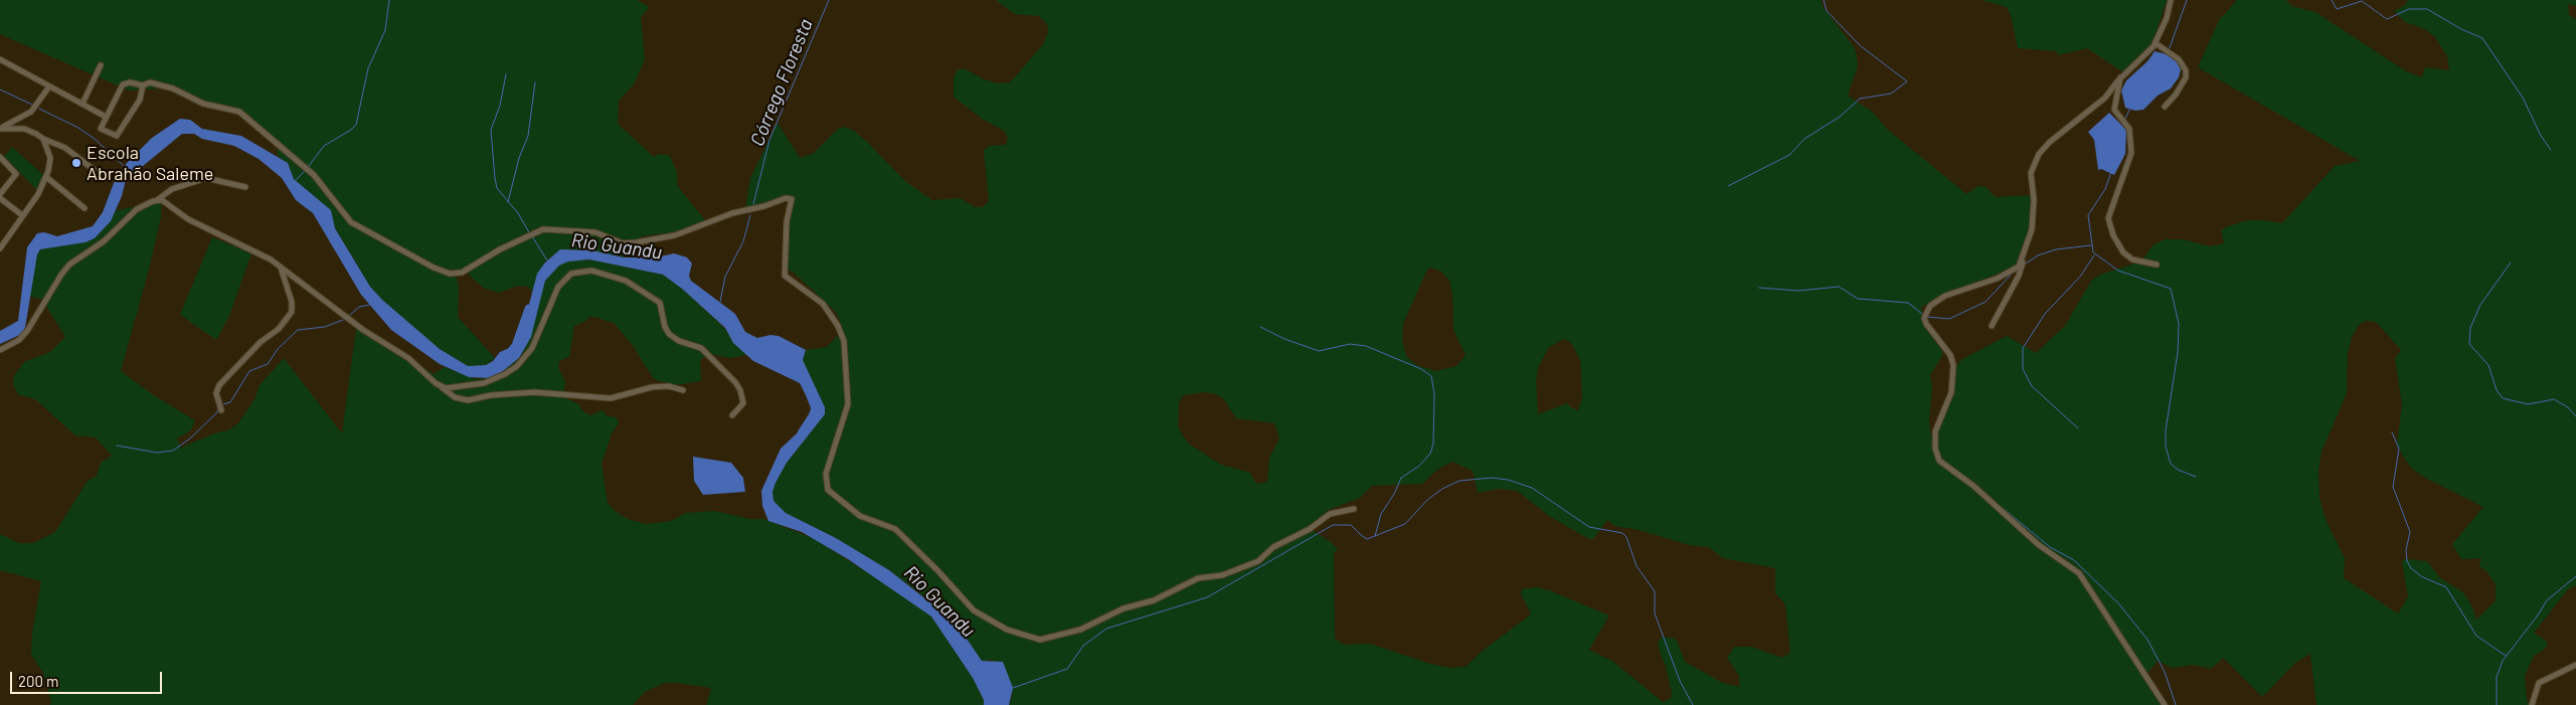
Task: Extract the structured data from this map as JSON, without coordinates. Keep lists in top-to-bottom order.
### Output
{
  "water": ["Córrego Floresta", "Rio Guandu"],
  "places": ["Escola Abrahão Saleme"],
  "scale_bar": "200 m"
}
